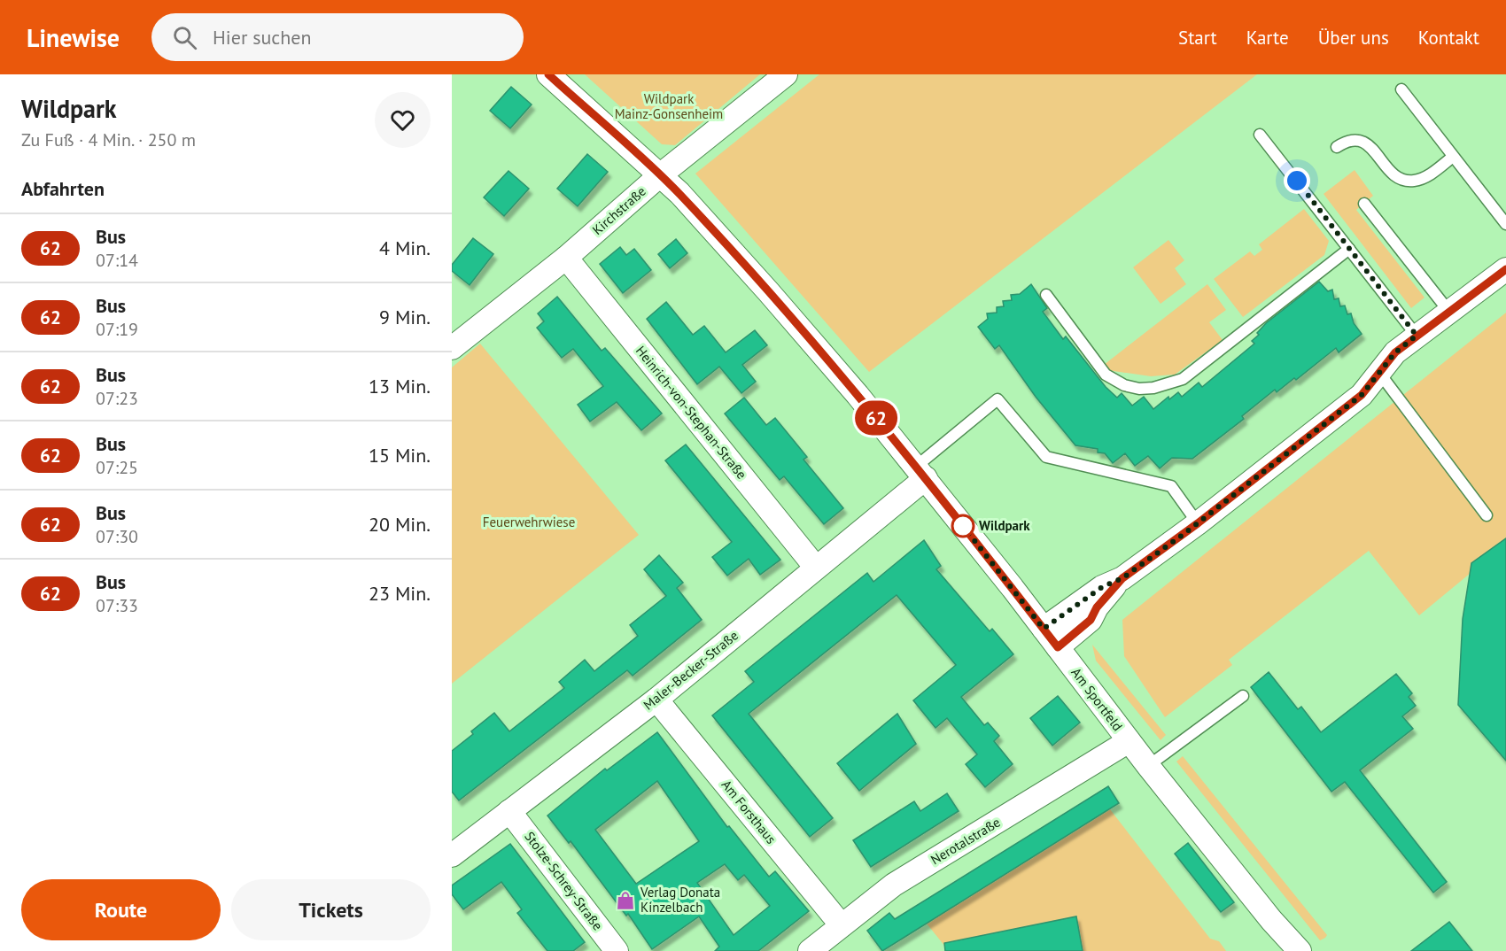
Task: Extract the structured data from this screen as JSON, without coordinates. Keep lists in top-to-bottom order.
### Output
{
  "streets": {
    "street": [
      "Kirchstraße",
      "Heinrich-von-Stephan-Straße",
      "Maler-Becker-Straße",
      "Am Sportfeld",
      "Am Forsthaus",
      "Nerotalstraße",
      "Stolze-Schrey-Straße"
    ]
  },
  "crossings": [
    ["Kirchstraße", "Heinrich-von-Stephan-Straße"],
    ["Kirchstraße", "Am Sportfeld"],
    ["Heinrich-von-Stephan-Straße", "Maler-Becker-Straße"],
    ["Maler-Becker-Straße", "Am Sportfeld"],
    ["Maler-Becker-Straße", "Am Forsthaus"],
    ["Maler-Becker-Straße", "Stolze-Schrey-Straße"],
    ["Am Sportfeld", "Nerotalstraße"],
    ["Am Forsthaus", "Nerotalstraße"]
  ],
  "parks": ["Wildpark Mainz-Gonsenheim", "Feuerwehrwiese"],
  "places": {
    "other": ["Wildpark"],
    "shop": ["Verlag Donata Kinzelbach"]
  },
  "lines": ["bus line 62"],
  "page": {
    "header": "Linewise",
    "search": "Hier suchen",
    "nav": [
      "Start",
      "Karte",
      "Über uns",
      "Kontakt"
    ],
    "heading": [
      ["Wildpark", "Zu Fuß · 4 Min. · 250 m"],
      "Abfahrten"
    ],
    "on_map": "62",
    "list": [
      {
        "mark": "62",
        "name": "Bus",
        "note": "07:14",
        "value": "4 Min."
      },
      {
        "mark": "62",
        "name": "Bus",
        "note": "07:19",
        "value": "9 Min."
      },
      {
        "mark": "62",
        "name": "Bus",
        "note": "07:23",
        "value": "13 Min."
      },
      {
        "mark": "62",
        "name": "Bus",
        "note": "07:25",
        "value": "15 Min."
      },
      {
        "mark": "62",
        "name": "Bus",
        "note": "07:30",
        "value": "20 Min."
      },
      {
        "mark": "62",
        "name": "Bus",
        "note": "07:33",
        "value": "23 Min."
      }
    ],
    "buttons": ["Route", "Tickets"]
  }
}
